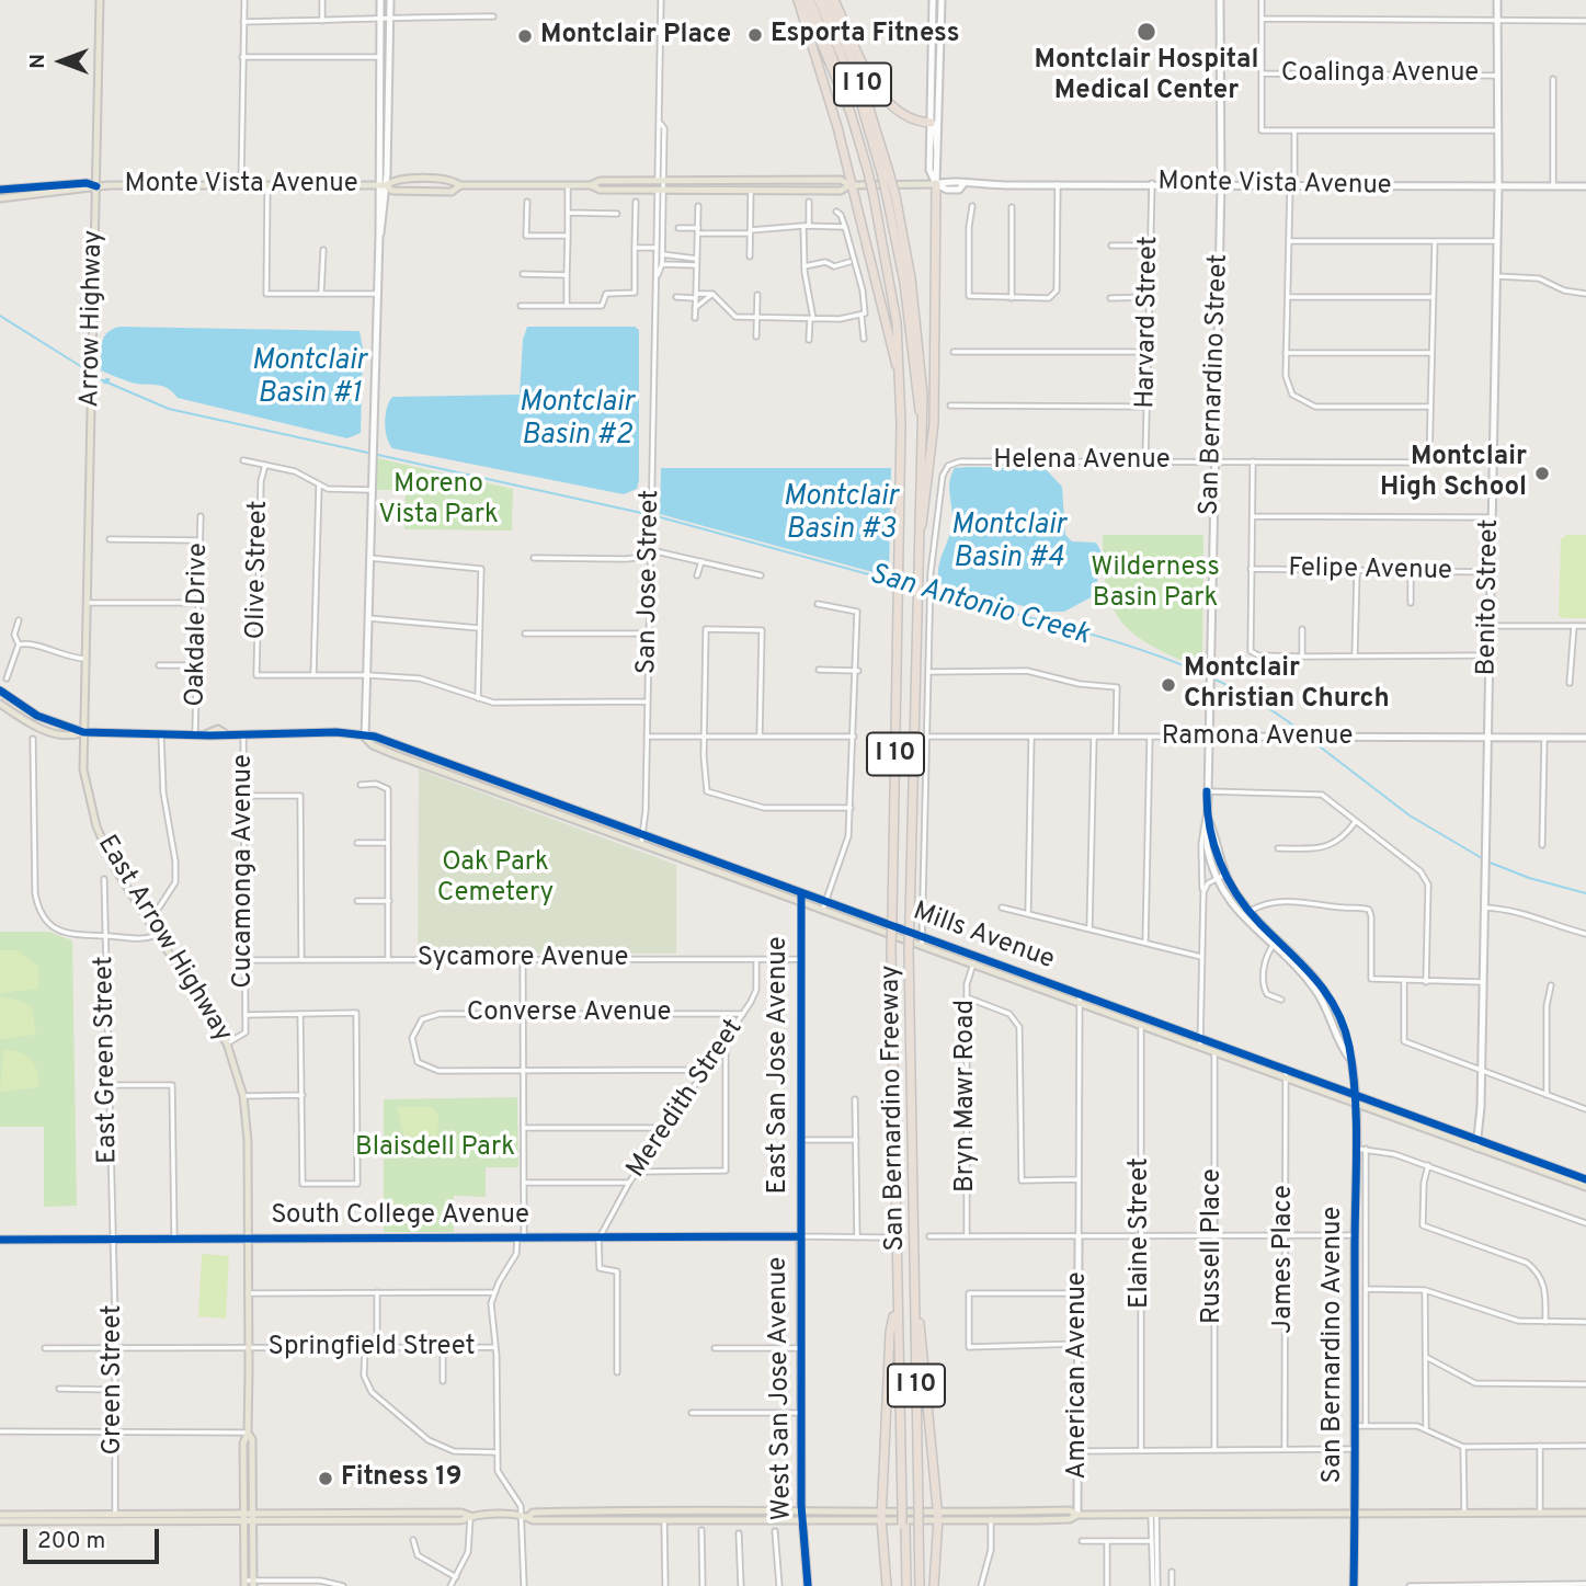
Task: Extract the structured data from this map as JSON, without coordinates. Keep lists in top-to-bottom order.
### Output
{
  "streets": {
    "highway": ["I 10", "San Bernardino Freeway"],
    "main road": [
      "Monte Vista Avenue",
      "Arrow Highway",
      "Mills Avenue",
      "East Arrow Highway"
    ],
    "street": [
      "Coalinga Avenue",
      "Harvard Street",
      "San Bernardino Street",
      "Helena Avenue",
      "Olive Street",
      "Felipe Avenue",
      "San Jose Street",
      "Benito Street",
      "Oakdale Drive",
      "Ramona Avenue",
      "Cucamonga Avenue",
      "Sycamore Avenue",
      "Converse Avenue",
      "East Green Street",
      "East San Jose Avenue",
      "Bryn Mawr Road",
      "Meredith Street",
      "South College Avenue",
      "Elaine Street",
      "Russell Place",
      "James Place",
      "San Bernardino Avenue",
      "Springfield Street",
      "American Avenue",
      "Green Street",
      "West San Jose Avenue"
    ]
  },
  "crossings": [
    ["Coalinga Avenue", "Benito Street"],
    ["Monte Vista Avenue", "Arrow Highway"],
    ["Monte Vista Avenue", "Harvard Street"],
    ["Monte Vista Avenue", "San Bernardino Street"],
    ["Monte Vista Avenue", "San Jose Street"],
    ["Monte Vista Avenue", "Benito Street"],
    ["Arrow Highway", "East Arrow Highway"],
    ["Harvard Street", "Helena Avenue"],
    ["San Bernardino Street", "Helena Avenue"],
    ["San Bernardino Street", "Ramona Avenue"],
    ["San Bernardino Street", "Mills Avenue"],
    ["San Bernardino Street", "San Bernardino Avenue"],
    ["Helena Avenue", "Benito Street"],
    ["Felipe Avenue", "Benito Street"],
    ["San Jose Street", "Mills Avenue"],
    ["Benito Street", "Ramona Avenue"],
    ["Benito Street", "Mills Avenue"],
    ["Cucamonga Avenue", "East Arrow Highway"],
    ["Cucamonga Avenue", "Sycamore Avenue"],
    ["Mills Avenue", "East San Jose Avenue"],
    ["Mills Avenue", "Bryn Mawr Road"],
    ["Mills Avenue", "Elaine Street"],
    ["Mills Avenue", "Russell Place"],
    ["Mills Avenue", "James Place"],
    ["Mills Avenue", "San Bernardino Avenue"],
    ["East Arrow Highway", "South College Avenue"],
    ["Sycamore Avenue", "East San Jose Avenue"],
    ["Sycamore Avenue", "Meredith Street"],
    ["Converse Avenue", "Meredith Street"],
    ["East Green Street", "South College Avenue"],
    ["East Green Street", "Green Street"],
    ["East San Jose Avenue", "South College Avenue"],
    ["East San Jose Avenue", "West San Jose Avenue"],
    ["Meredith Street", "South College Avenue"],
    ["South College Avenue", "Green Street"],
    ["South College Avenue", "West San Jose Avenue"],
    ["Springfield Street", "Green Street"]
  ],
  "water": [
    "Montclair Basin #1",
    "Montclair Basin #2",
    "Montclair Basin #3",
    "Montclair Basin #4",
    "San Antonio Creek"
  ],
  "parks": [
    "Moreno Vista Park",
    "Wilderness Basin Park",
    "Oak Park Cemetery",
    "Blaisdell Park"
  ],
  "places": [
    "Montclair Hospital Medical Center",
    "Esporta Fitness",
    "Montclair Place",
    "Montclair High School",
    "Montclair Christian Church",
    "Fitness 19"
  ],
  "scale_bar": "200 m",
  "north": "left"
}
